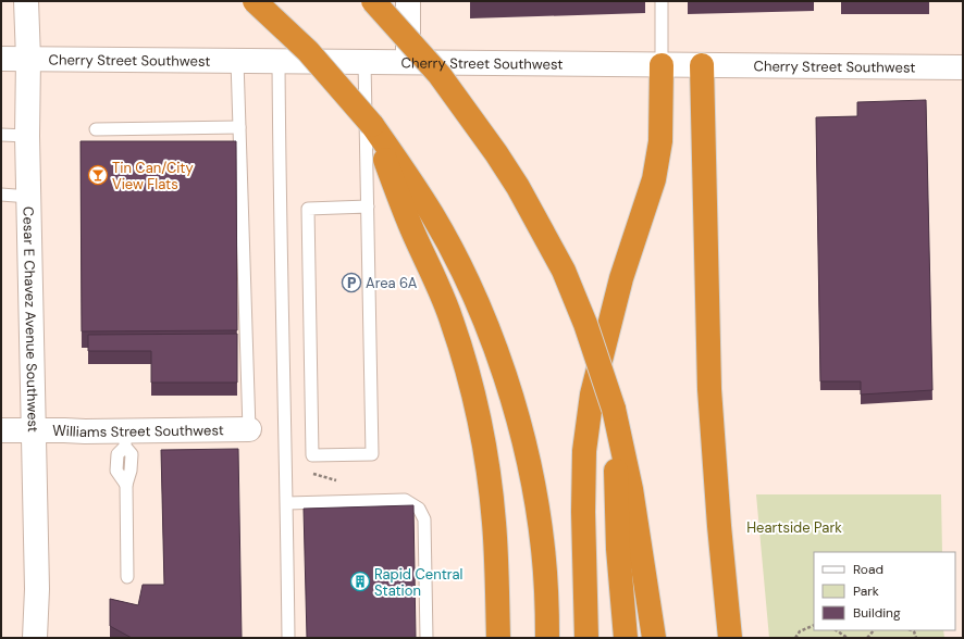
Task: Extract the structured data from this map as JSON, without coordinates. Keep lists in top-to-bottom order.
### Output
{
  "streets": {
    "main road": ["Cherry Street Southwest", "Cesar E Chavez Avenue Southwest", "Williams Street Southwest"]
  },
  "crossings": [
    ["Cherry Street Southwest", "Cesar E Chavez Avenue Southwest"],
    ["Cesar E Chavez Avenue Southwest", "Williams Street Southwest"]
  ],
  "parks": ["Heartside Park"],
  "places": {
    "bar": ["Tin Can/City View Flats"],
    "parking": ["Area 6A"],
    "building": ["Rapid Central Station"]
  },
  "legend": ["Road", "Park", "Building"]
}
